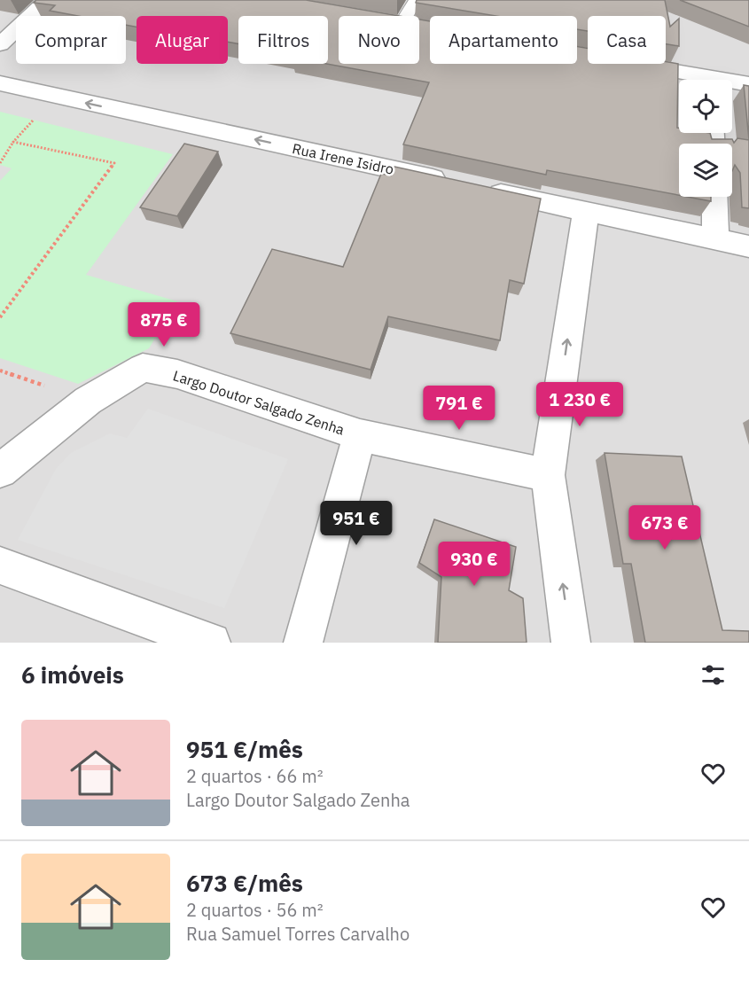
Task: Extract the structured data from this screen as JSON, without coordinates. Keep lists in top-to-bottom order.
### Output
{
  "streets": {
    "street": ["Rua Irene Isidro", "Largo Doutor Salgado Zenha"]
  },
  "one_way": ["Rua Irene Isidro"],
  "page": {
    "chip": [
      "Comprar",
      "Alugar",
      "Filtros",
      "Novo",
      "Apartamento",
      "Casa"
    ],
    "price": [
      "875 €",
      "1 230 €",
      "791 €",
      "951 €",
      "673 €",
      "930 €"
    ],
    "heading": "6 imóveis",
    "list": [
      {
        "name": "951 €/mês",
        "note": "2 quartos · 66 m² · Largo Doutor Salgado Zenha"
      },
      {
        "name": "673 €/mês",
        "note": "2 quartos · 56 m² · Rua Samuel Torres Carvalho"
      }
    ]
  }
}
